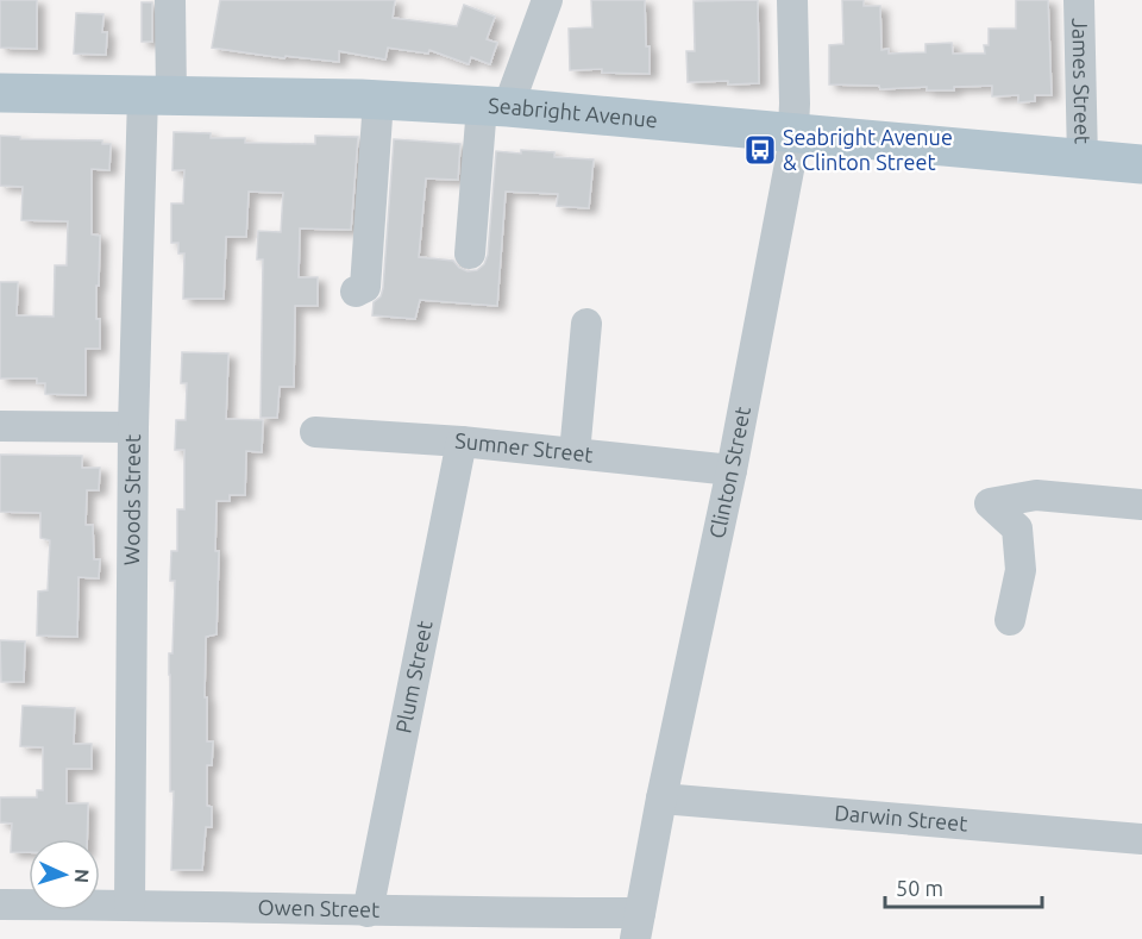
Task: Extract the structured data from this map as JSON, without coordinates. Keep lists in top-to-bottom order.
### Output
{
  "streets": {
    "main road": ["Seabright Avenue"],
    "street": [
      "James Street",
      "Sumner Street",
      "Clinton Street",
      "Woods Street",
      "Plum Street",
      "Darwin Street",
      "Owen Street"
    ]
  },
  "crossings": [
    ["James Street", "Seabright Avenue"],
    ["Seabright Avenue", "Clinton Street"],
    ["Seabright Avenue", "Woods Street"],
    ["Sumner Street", "Clinton Street"],
    ["Sumner Street", "Plum Street"],
    ["Clinton Street", "Darwin Street"],
    ["Clinton Street", "Owen Street"],
    ["Woods Street", "Owen Street"],
    ["Plum Street", "Owen Street"]
  ],
  "places": {
    "bus stop": ["Seabright Avenue & Clinton Street"]
  },
  "scale_bar": "50 m",
  "north": "right"
}
